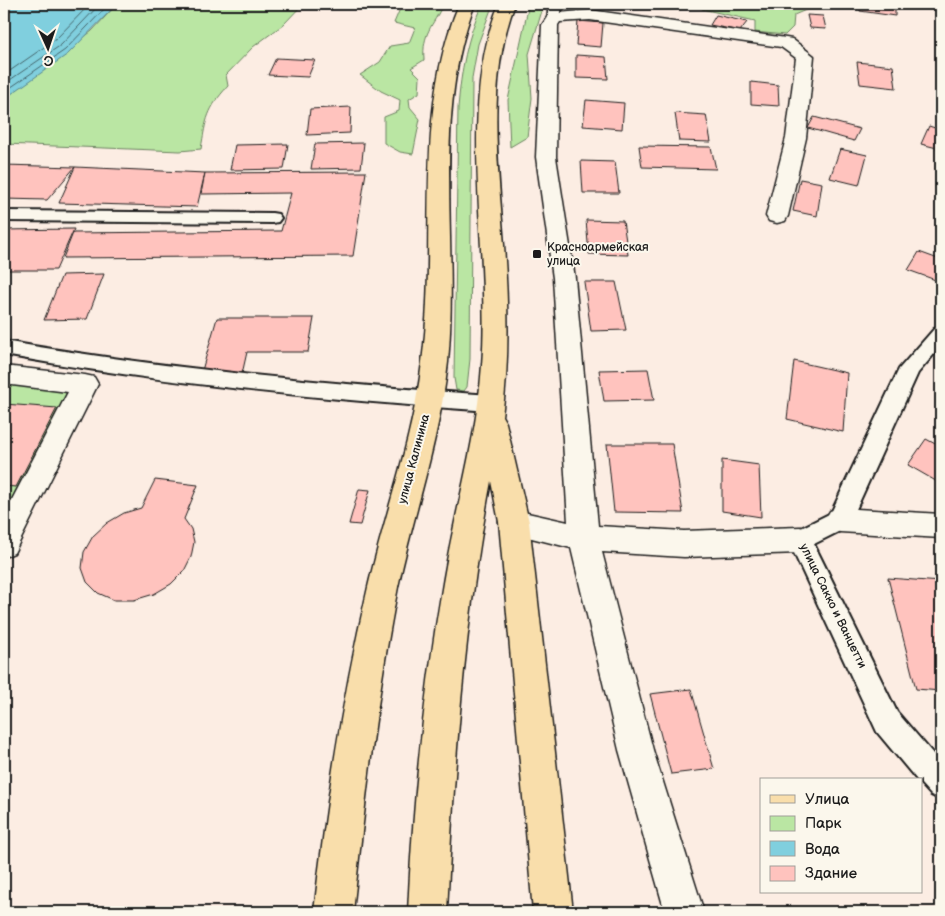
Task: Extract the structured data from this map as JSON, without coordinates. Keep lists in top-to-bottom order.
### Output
{
  "streets": {
    "main road": ["улица Калинина"],
    "lane": ["улица Сакко и Ванцетти"]
  },
  "places": {
    "transit": ["Красноармейская улица"]
  },
  "legend": [
    "Улица",
    "Парк",
    "Вода",
    "Здание"
  ],
  "north": "bottom"
}
